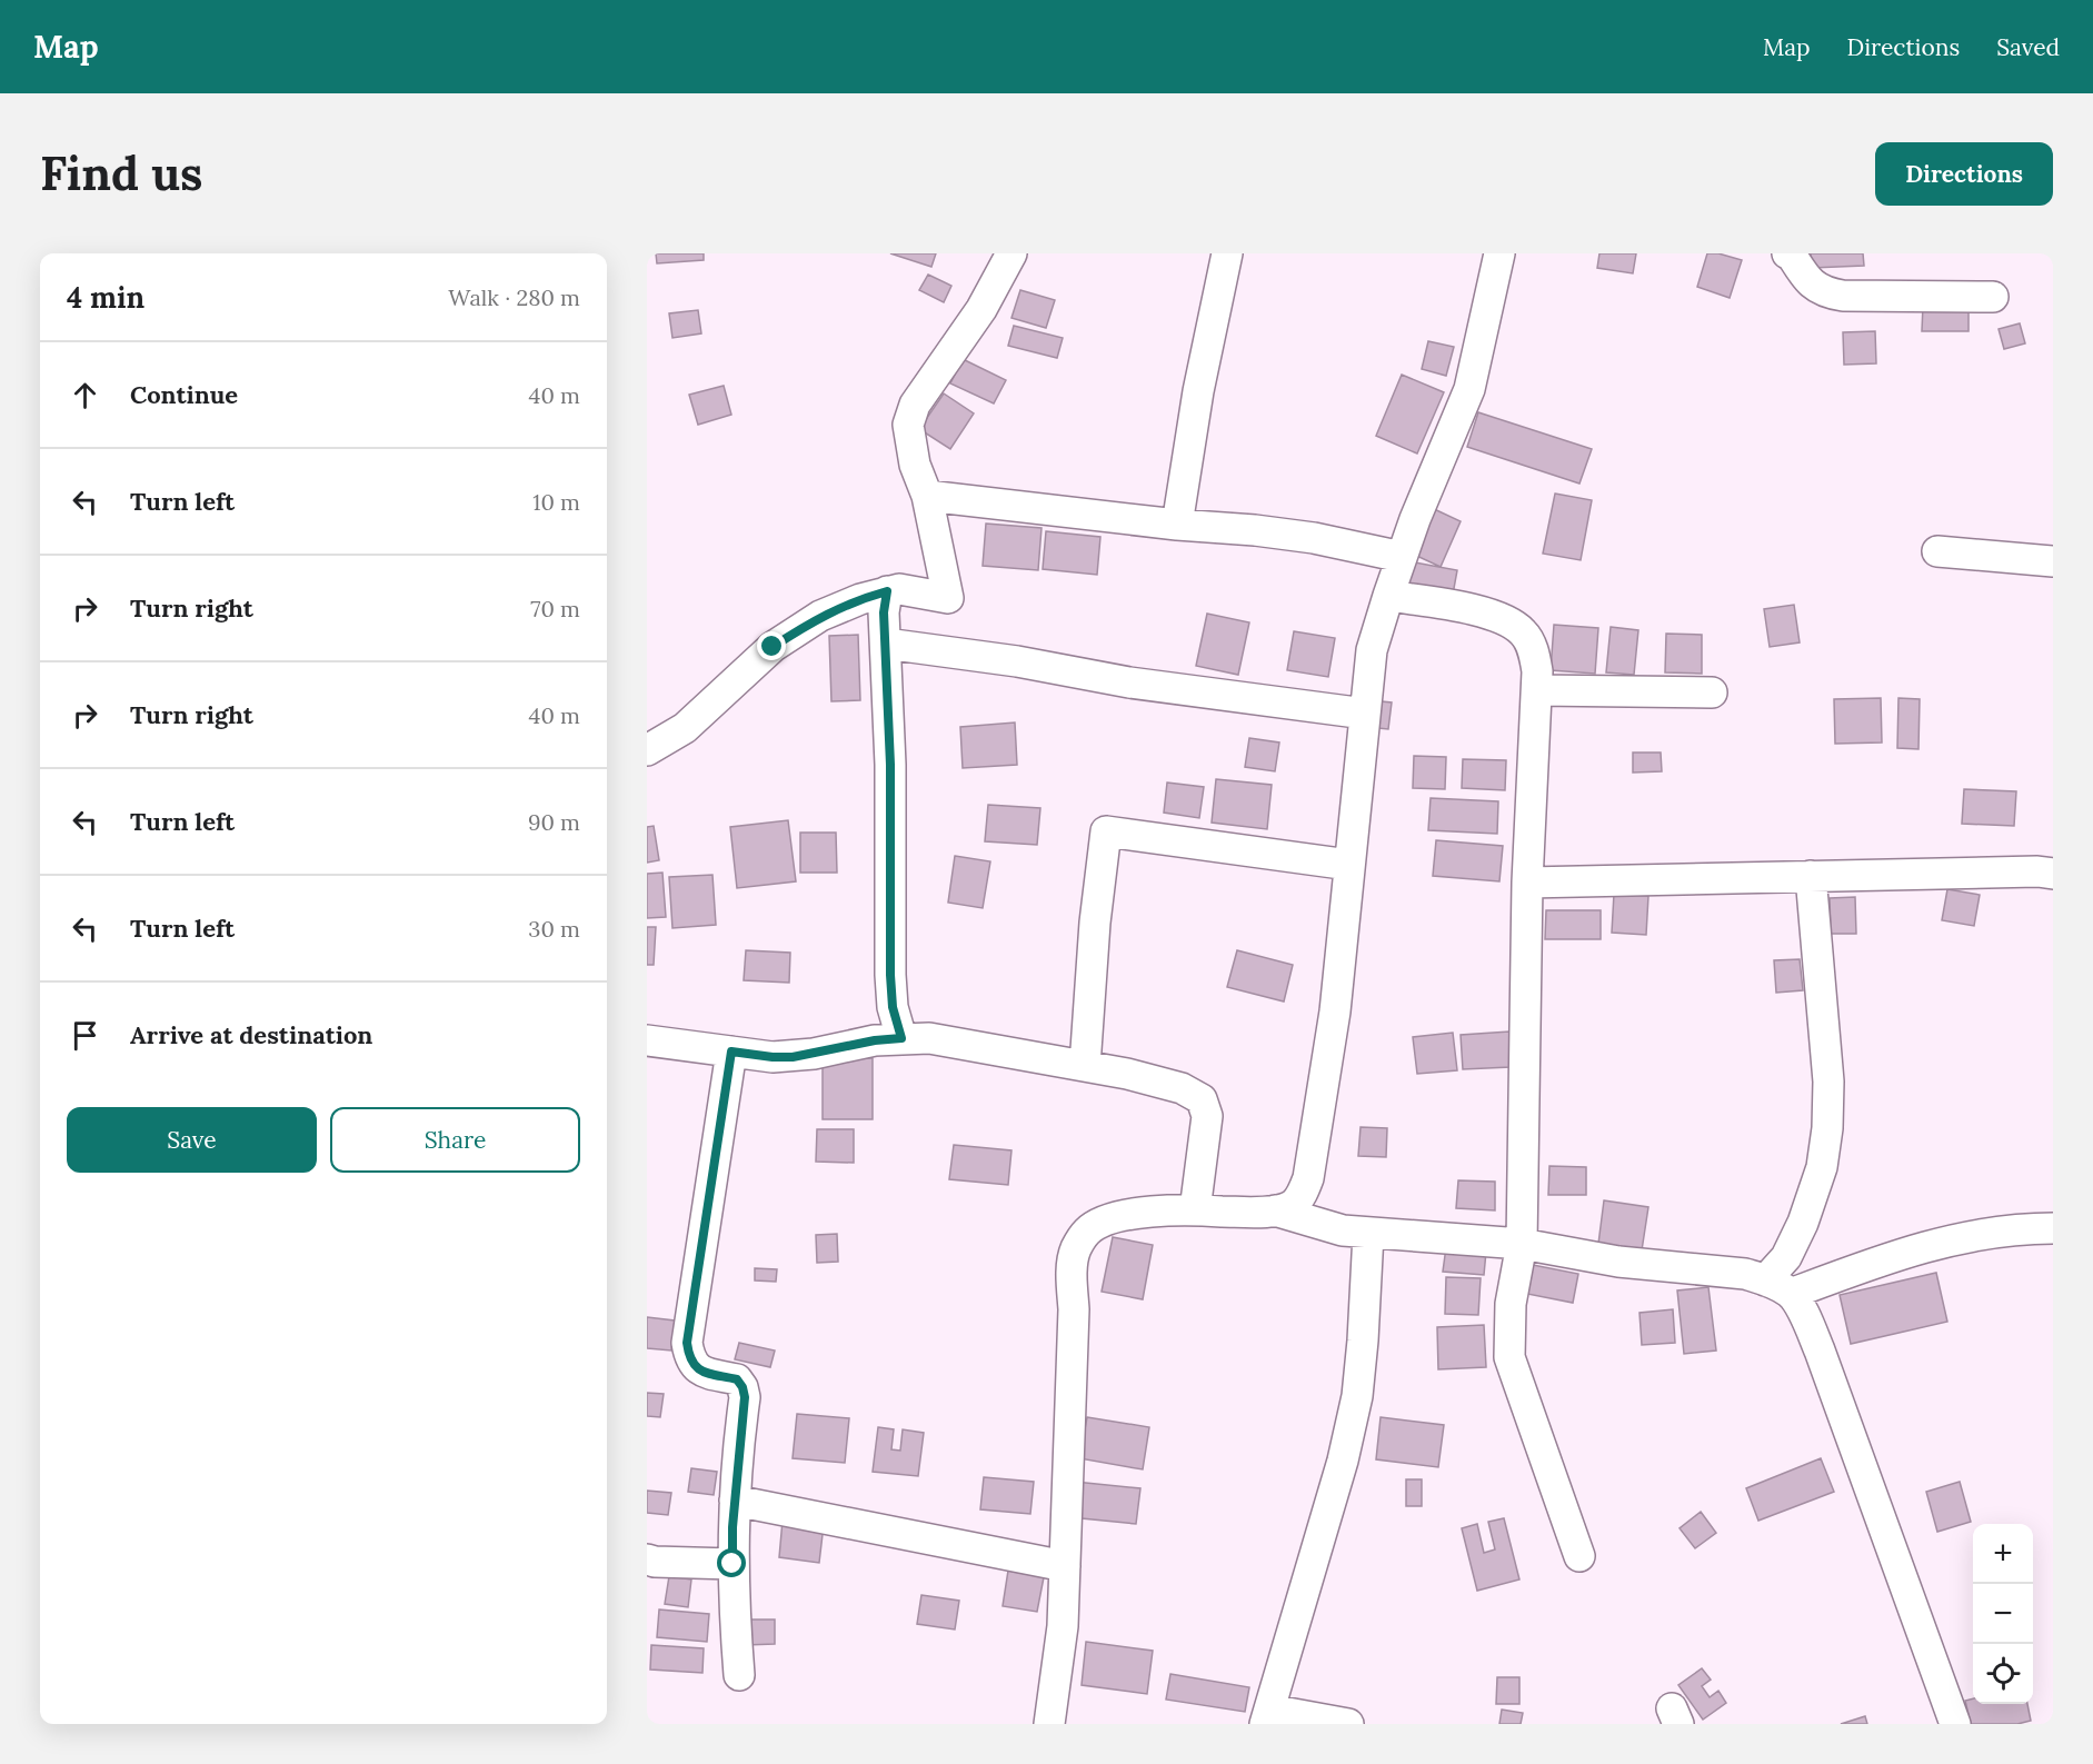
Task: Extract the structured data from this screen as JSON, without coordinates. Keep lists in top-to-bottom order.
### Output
{
  "page": {
    "header": "Map",
    "nav": ["Map", "Directions", "Saved"],
    "buttons": [
      "Directions",
      ["Save", "Share"]
    ],
    "title": "Find us",
    "heading": ["4 min", "Walk · 280 m"],
    "list": [
      ["Continue", "40 m"],
      ["Turn left", "10 m"],
      ["Turn right", "70 m"],
      ["Turn right", "40 m"],
      ["Turn left", "90 m"],
      ["Turn left", "30 m"],
      "Arrive at destination"
    ],
    "map_buttons": ["+", "−"]
  }
}
